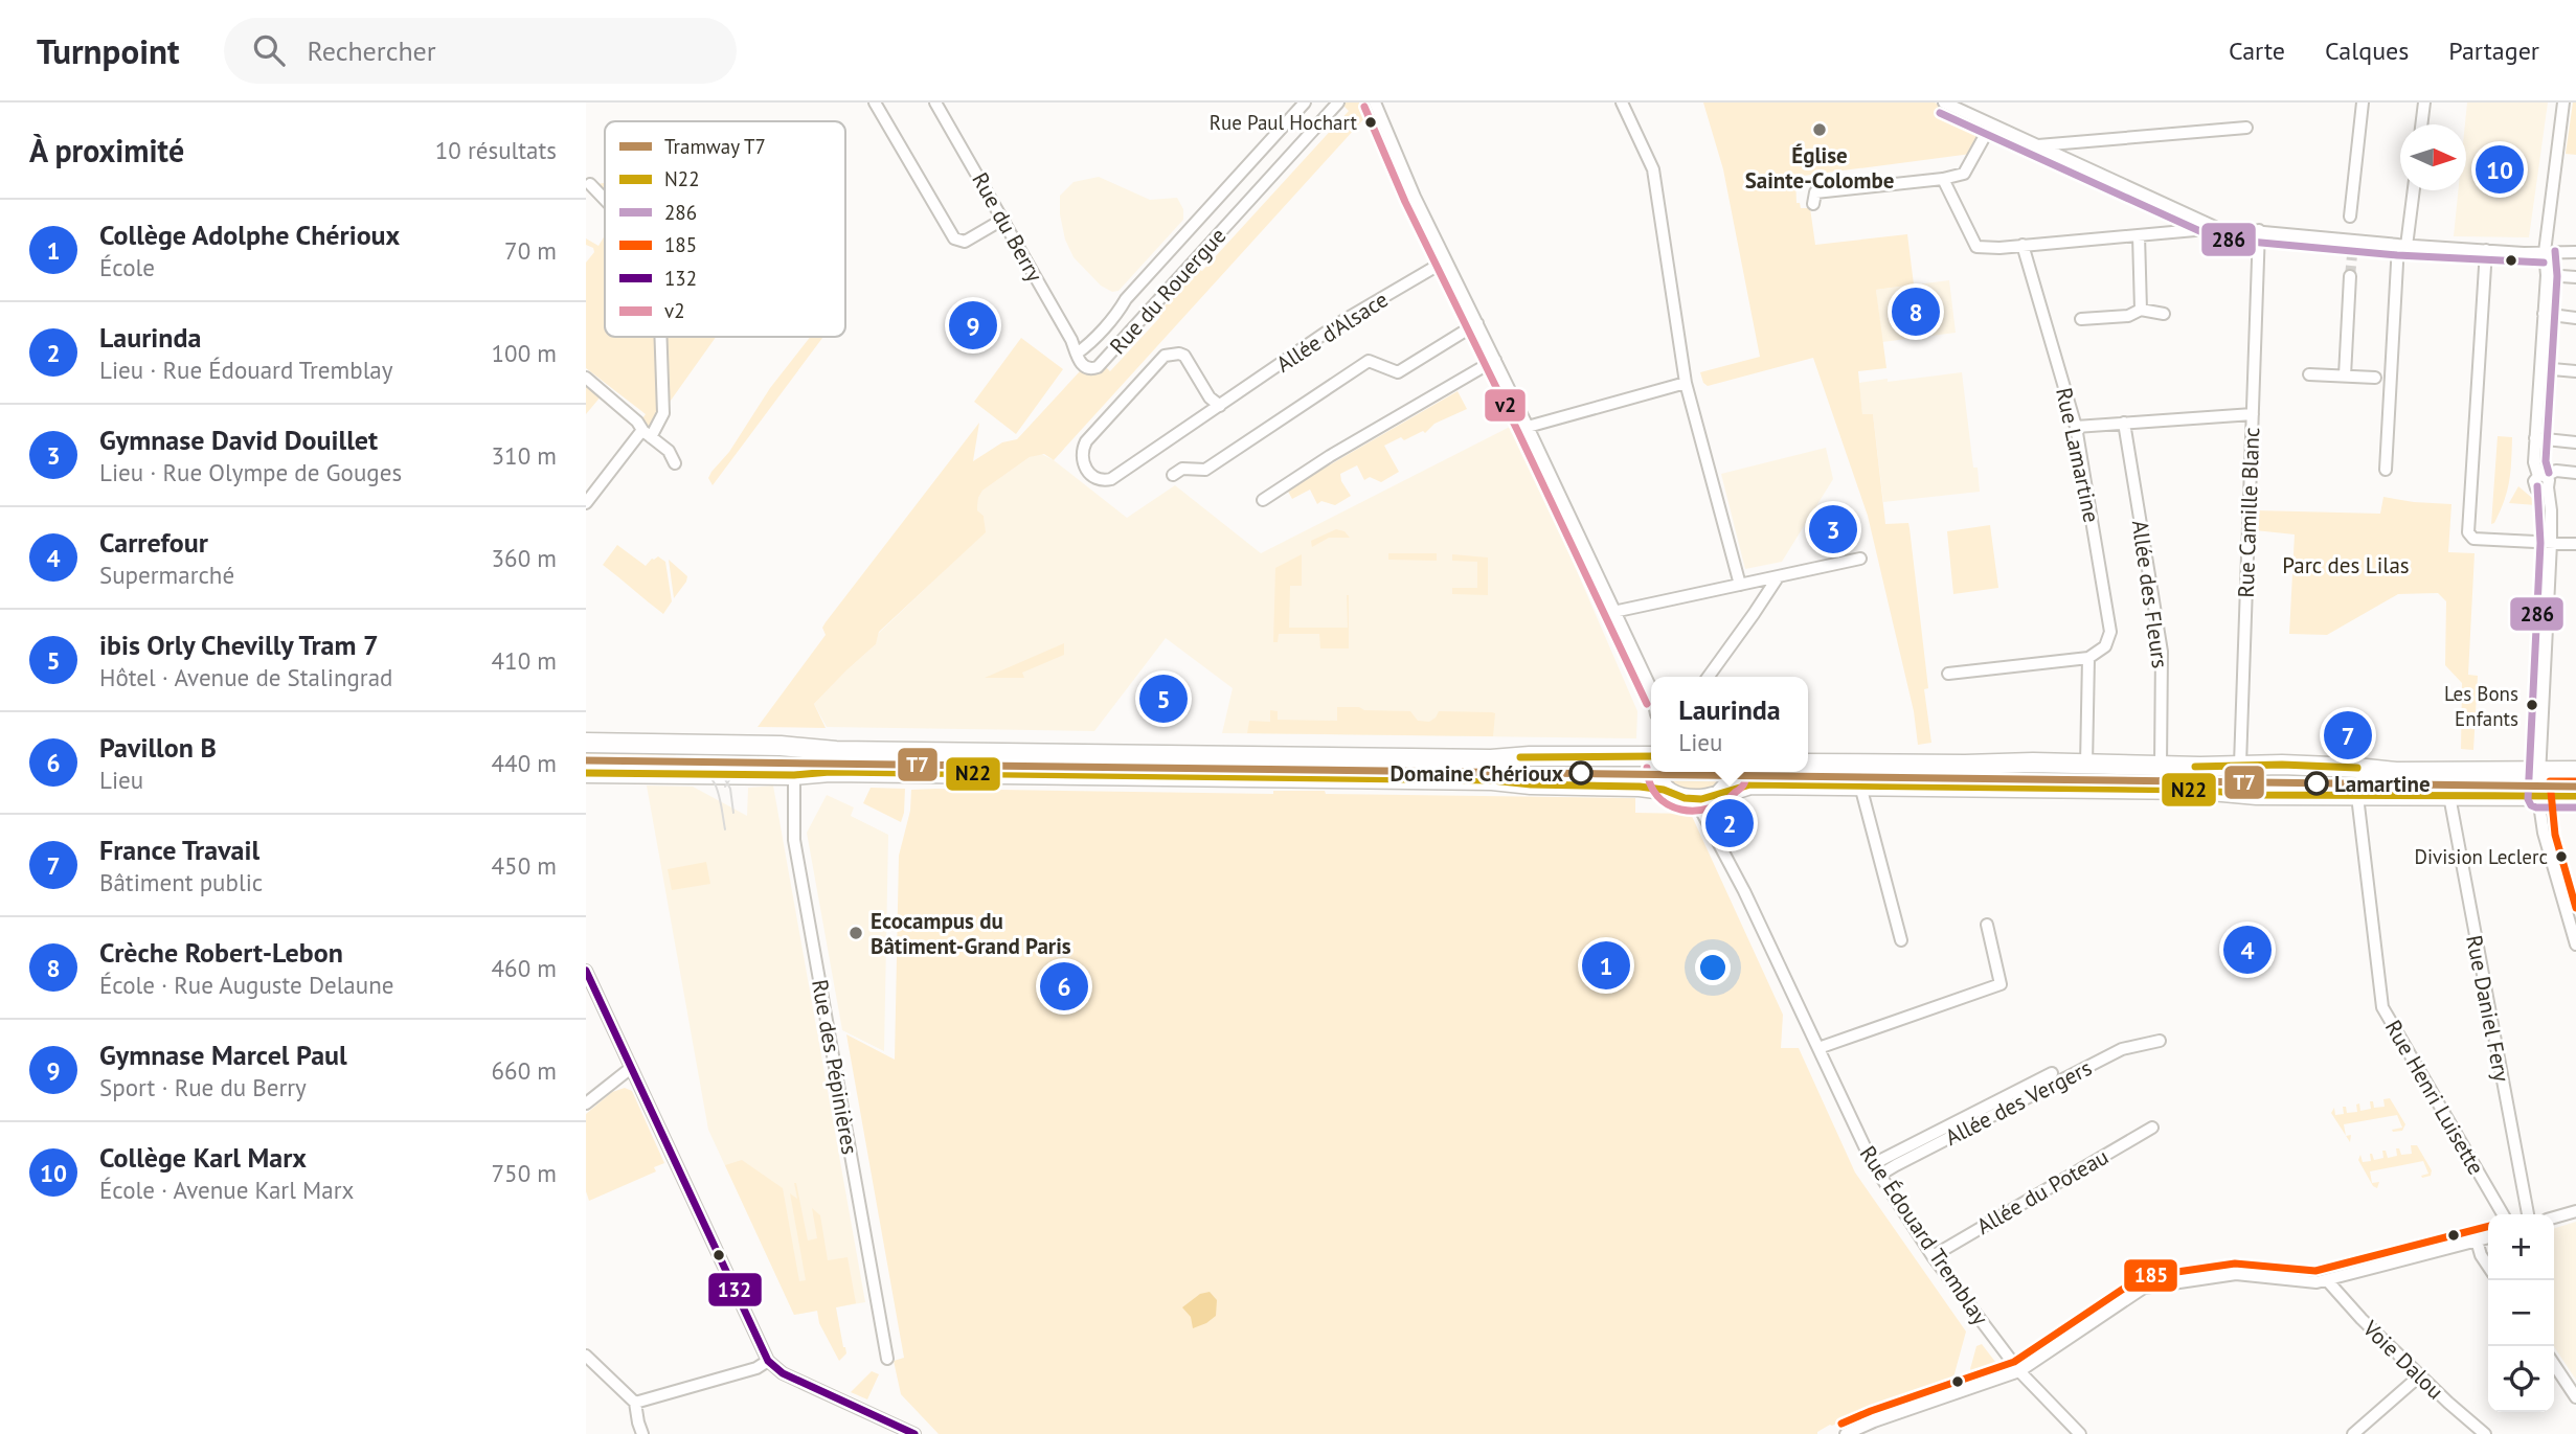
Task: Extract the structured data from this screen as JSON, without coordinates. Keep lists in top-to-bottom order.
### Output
{
  "streets": {
    "street": [
      "Rue du Berry",
      "Rue du Rouergue",
      "Allée d'Alsace",
      "Rue Lamartine",
      "Rue Camille Blanc",
      "Allée des Fleurs",
      "Rue Daniel Fery",
      "Rue des Pépinières",
      "Rue Henri Luisette",
      "Allée des Vergers",
      "Allée du Poteau",
      "Rue Édouard Tremblay",
      "Voie Dalou"
    ]
  },
  "crossings": [
    ["Rue du Berry", "Rue du Rouergue"],
    ["Allée des Vergers", "Rue Édouard Tremblay"],
    ["Allée du Poteau", "Rue Édouard Tremblay"]
  ],
  "parks": ["Parc des Lilas"],
  "places": [
    "Rue Paul Hochart",
    "Église Sainte-Colombe",
    "Les Bons Enfants",
    "Domaine Chérioux",
    "Lamartine",
    "Division Leclerc",
    "Ecocampus du Bâtiment-Grand Paris"
  ],
  "lines": [
    "transit line v2",
    "transit line 286",
    "transit line N22",
    "tram line T7",
    "transit line 185",
    "transit line 132"
  ],
  "legend": [
    "Tramway T7",
    "N22",
    "286",
    "185",
    "132",
    "v2"
  ],
  "north": "right",
  "page": {
    "header": "Turnpoint",
    "search": "Rechercher",
    "nav": ["Carte", "Calques", "Partager"],
    "heading": ["À proximité", "10 résultats"],
    "pins": [
      "10",
      "8",
      "9",
      "3",
      "5",
      "7",
      "2",
      "4",
      "1",
      "6"
    ],
    "list": [
      {
        "mark": "1",
        "name": "Collège Adolphe Chérioux",
        "note": "École",
        "value": "70 m"
      },
      {
        "mark": "2",
        "name": "Laurinda",
        "note": "Lieu · Rue Édouard Tremblay",
        "value": "100 m"
      },
      {
        "mark": "3",
        "name": "Gymnase David Douillet",
        "note": "Lieu · Rue Olympe de Gouges",
        "value": "310 m"
      },
      {
        "mark": "4",
        "name": "Carrefour",
        "note": "Supermarché",
        "value": "360 m"
      },
      {
        "mark": "5",
        "name": "ibis Orly Chevilly Tram 7",
        "note": "Hôtel · Avenue de Stalingrad",
        "value": "410 m"
      },
      {
        "mark": "6",
        "name": "Pavillon B",
        "note": "Lieu",
        "value": "440 m"
      },
      {
        "mark": "7",
        "name": "France Travail",
        "note": "Bâtiment public",
        "value": "450 m"
      },
      {
        "mark": "8",
        "name": "Crèche Robert-Lebon",
        "note": "École · Rue Auguste Delaune",
        "value": "460 m"
      },
      {
        "mark": "9",
        "name": "Gymnase Marcel Paul",
        "note": "Sport · Rue du Berry",
        "value": "660 m"
      },
      {
        "mark": "10",
        "name": "Collège Karl Marx",
        "note": "École · Avenue Karl Marx",
        "value": "750 m"
      }
    ],
    "popup": ["Laurinda", "Lieu"],
    "map_buttons": ["+", "−"]
  }
}
